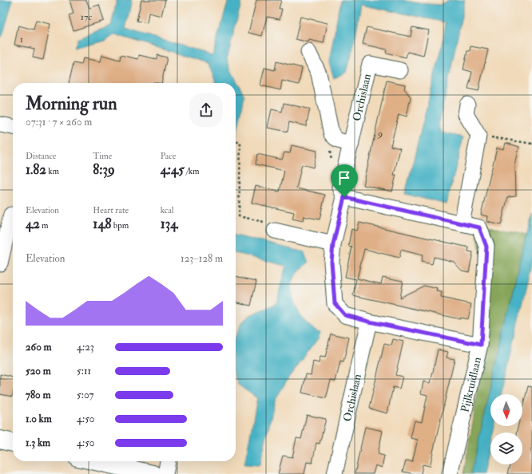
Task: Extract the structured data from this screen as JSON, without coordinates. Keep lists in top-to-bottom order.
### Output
{
  "streets": {
    "street": ["Orchislaan", "Pijlkruidlaan"]
  },
  "crossings": [
    ["Orchislaan", "Pijlkruidlaan"]
  ],
  "house_numbers": ["17c", "1", "9"],
  "north": "bottom",
  "page": {
    "heading": ["Morning run", "07:31 · 7 × 260 m"],
    "stats": [
      ["Distance", "1.82 km"],
      ["Time", "8:39"],
      ["Pace", "4:45 /km"],
      ["Elevation", "42 m"],
      ["Heart rate", "148 bpm"],
      ["kcal", "134"]
    ],
    "chart": ["Elevation", "123–128 m"],
    "list": [
      {
        "name": "260 m",
        "note": "4:23"
      },
      {
        "name": "520 m",
        "note": "5:11"
      },
      {
        "name": "780 m",
        "note": "5:07"
      },
      {
        "name": "1.0 km",
        "note": "4:50"
      },
      {
        "name": "1.3 km",
        "note": "4:50"
      }
    ]
  }
}
